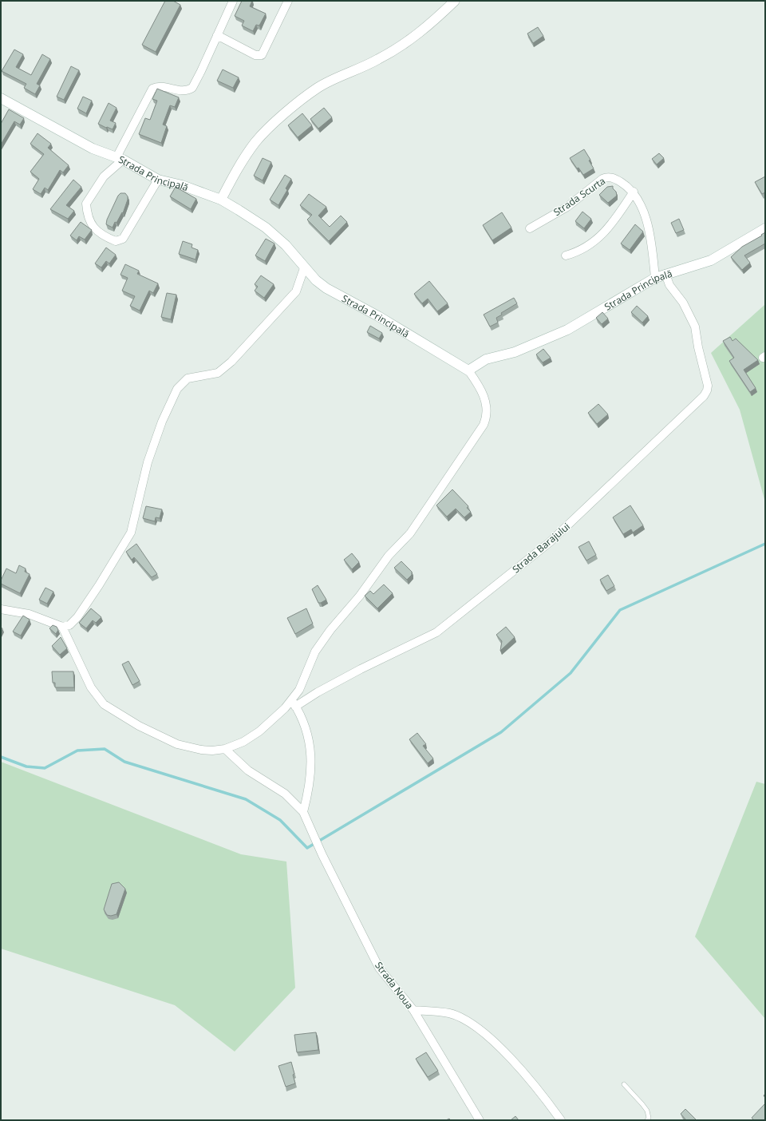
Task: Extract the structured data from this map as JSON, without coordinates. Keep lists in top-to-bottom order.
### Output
{
  "streets": {
    "main road": ["Strada Principală"],
    "street": ["Strada Scurta", "Strada Barajului", "Strada Noua"]
  },
  "crossings": [
    ["Strada Principală", "Strada Scurta"],
    ["Strada Principală", "Strada Barajului"]
  ]
}
